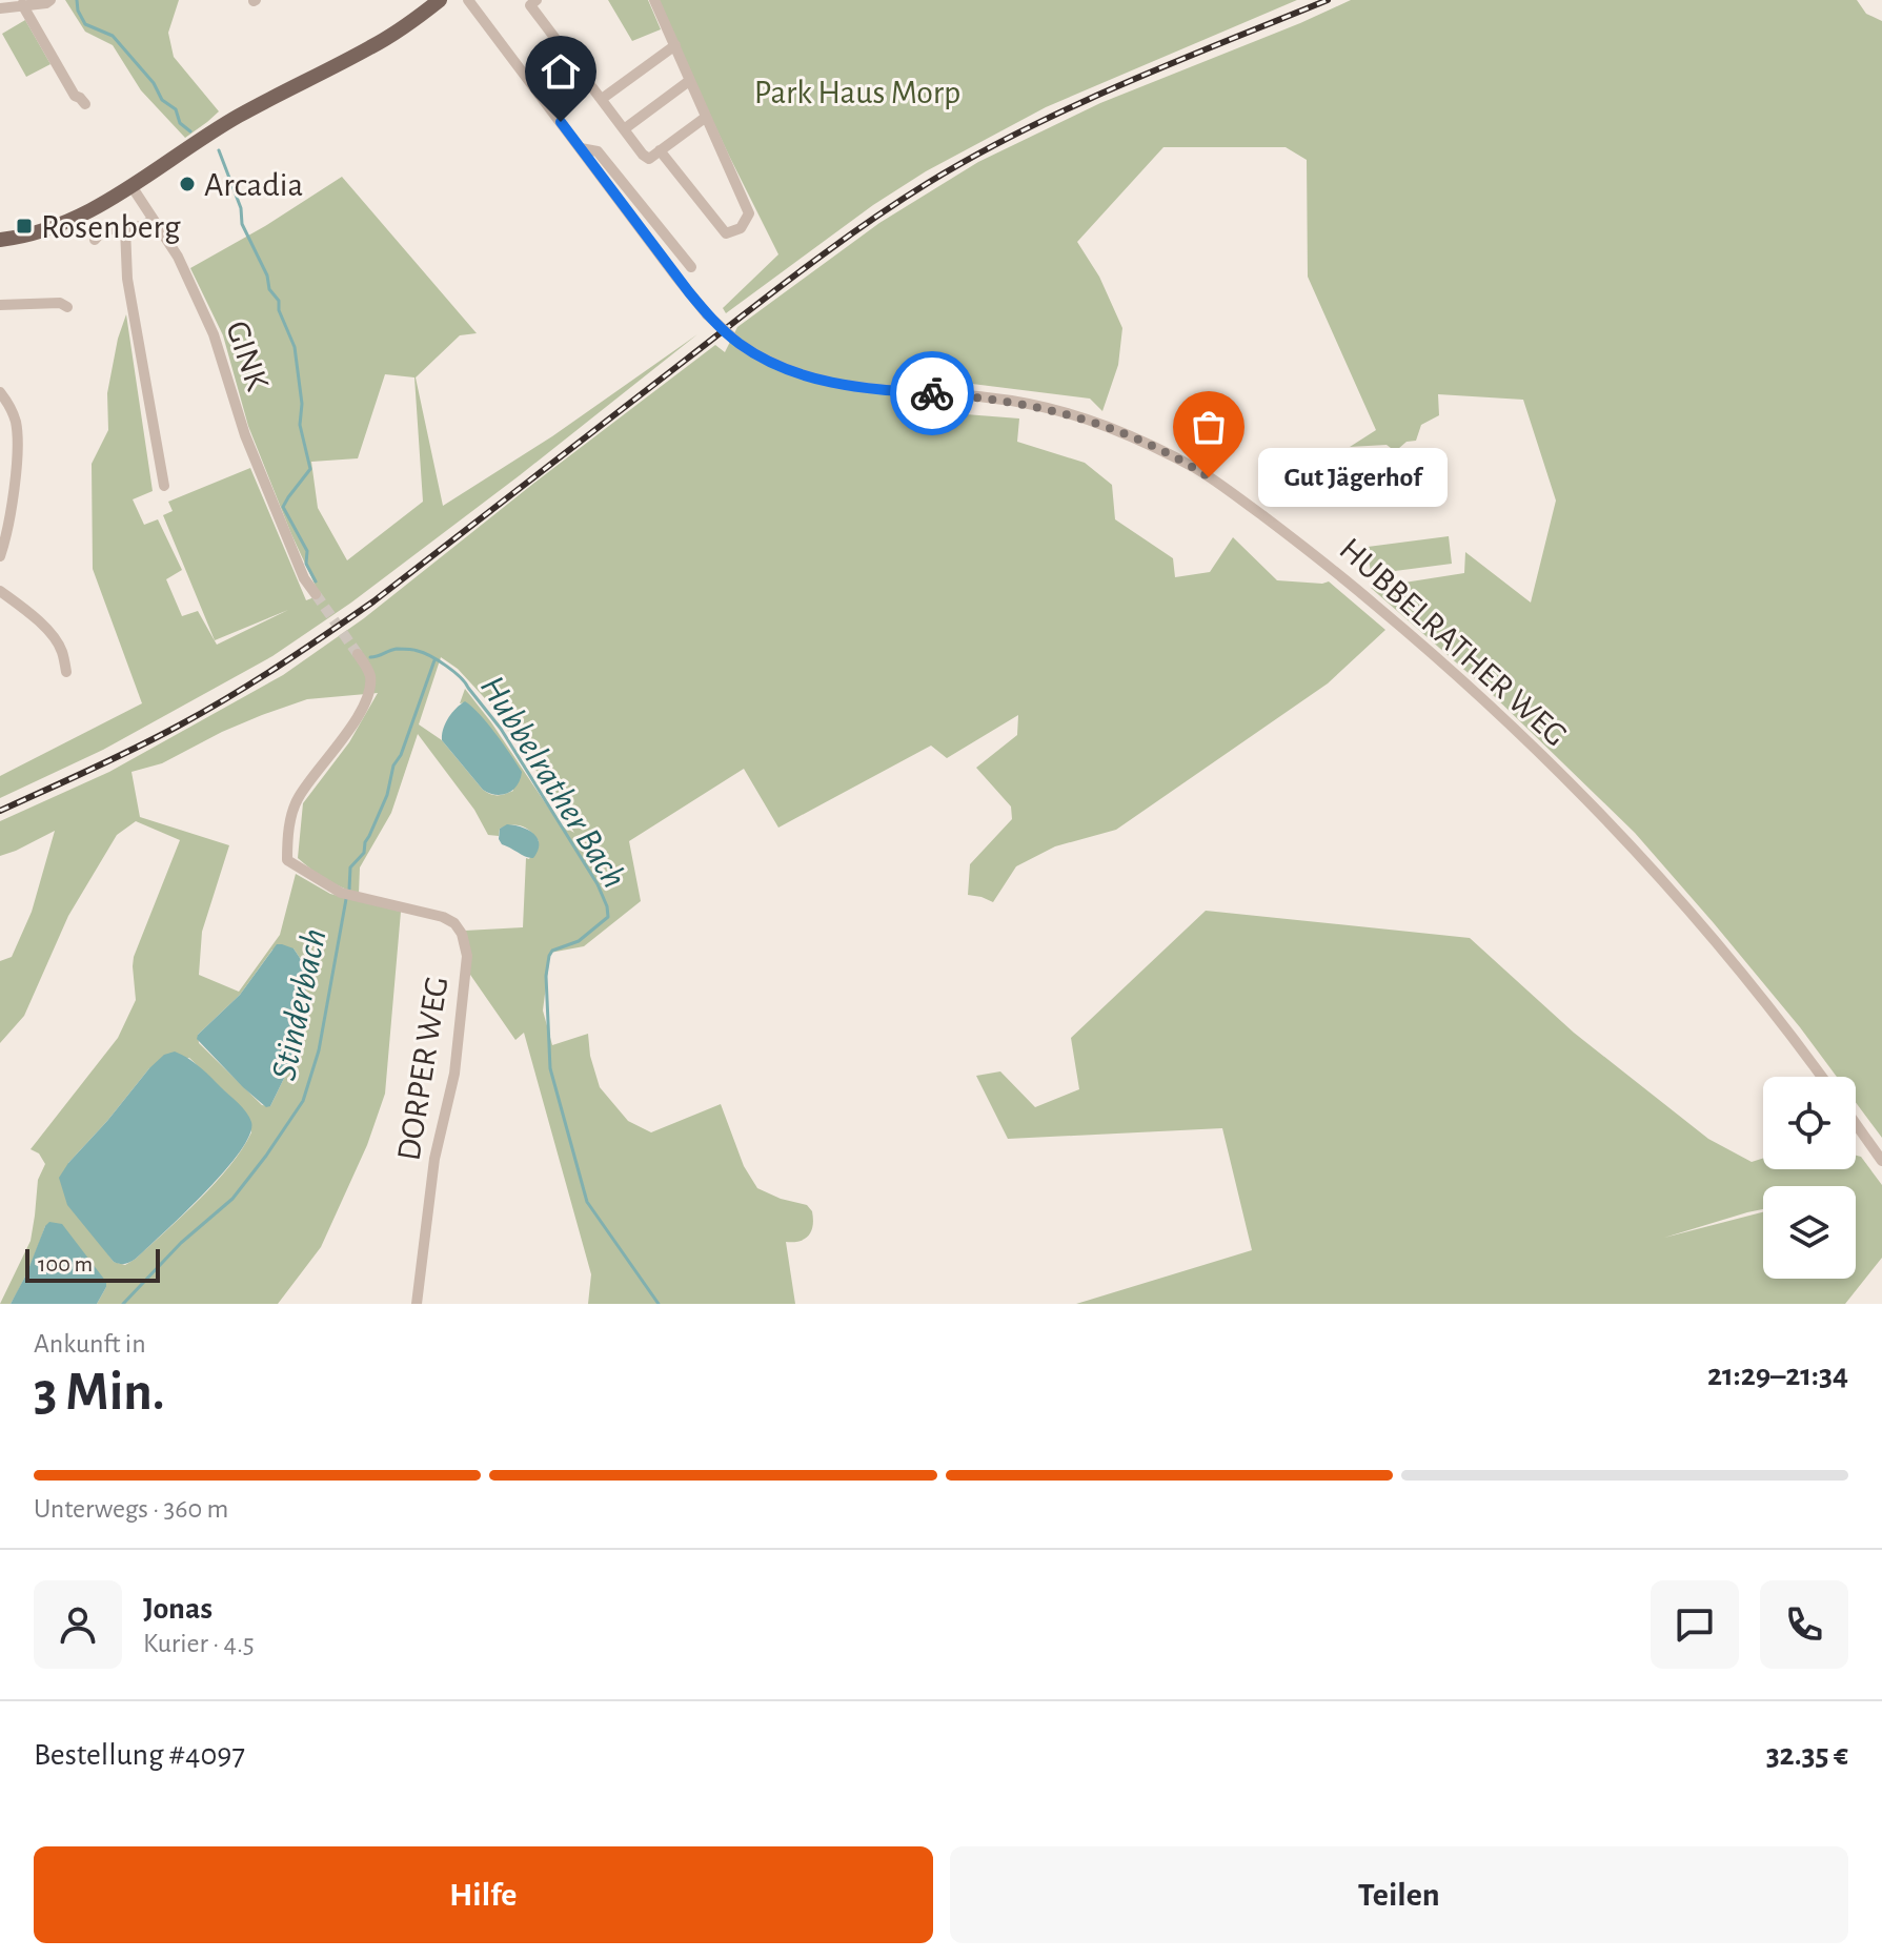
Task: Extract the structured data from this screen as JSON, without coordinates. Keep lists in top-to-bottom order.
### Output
{
  "streets": {
    "street": ["GINK", "HUBBELRATHER WEG", "DORPER WEG"]
  },
  "water": ["Hubbelrather Bach", "Stinderbach"],
  "parks": ["Park Haus Morp"],
  "places": {
    "other": ["Arcadia", "Gut Jägerhof"],
    "transit": ["Rosenberg"]
  },
  "scale_bar": "100 m",
  "page": {
    "bubble": "Gut Jägerhof",
    "scale": "100 m",
    "heading": ["3 Min.", "Ankunft in", "21:29–21:34"],
    "panel": [
      "Jonas",
      "Kurier · 4.5",
      "Bestellung #4097",
      "32.35 €"
    ],
    "bar": "Unterwegs · 360 m",
    "buttons": ["Hilfe", "Teilen"]
  }
}
